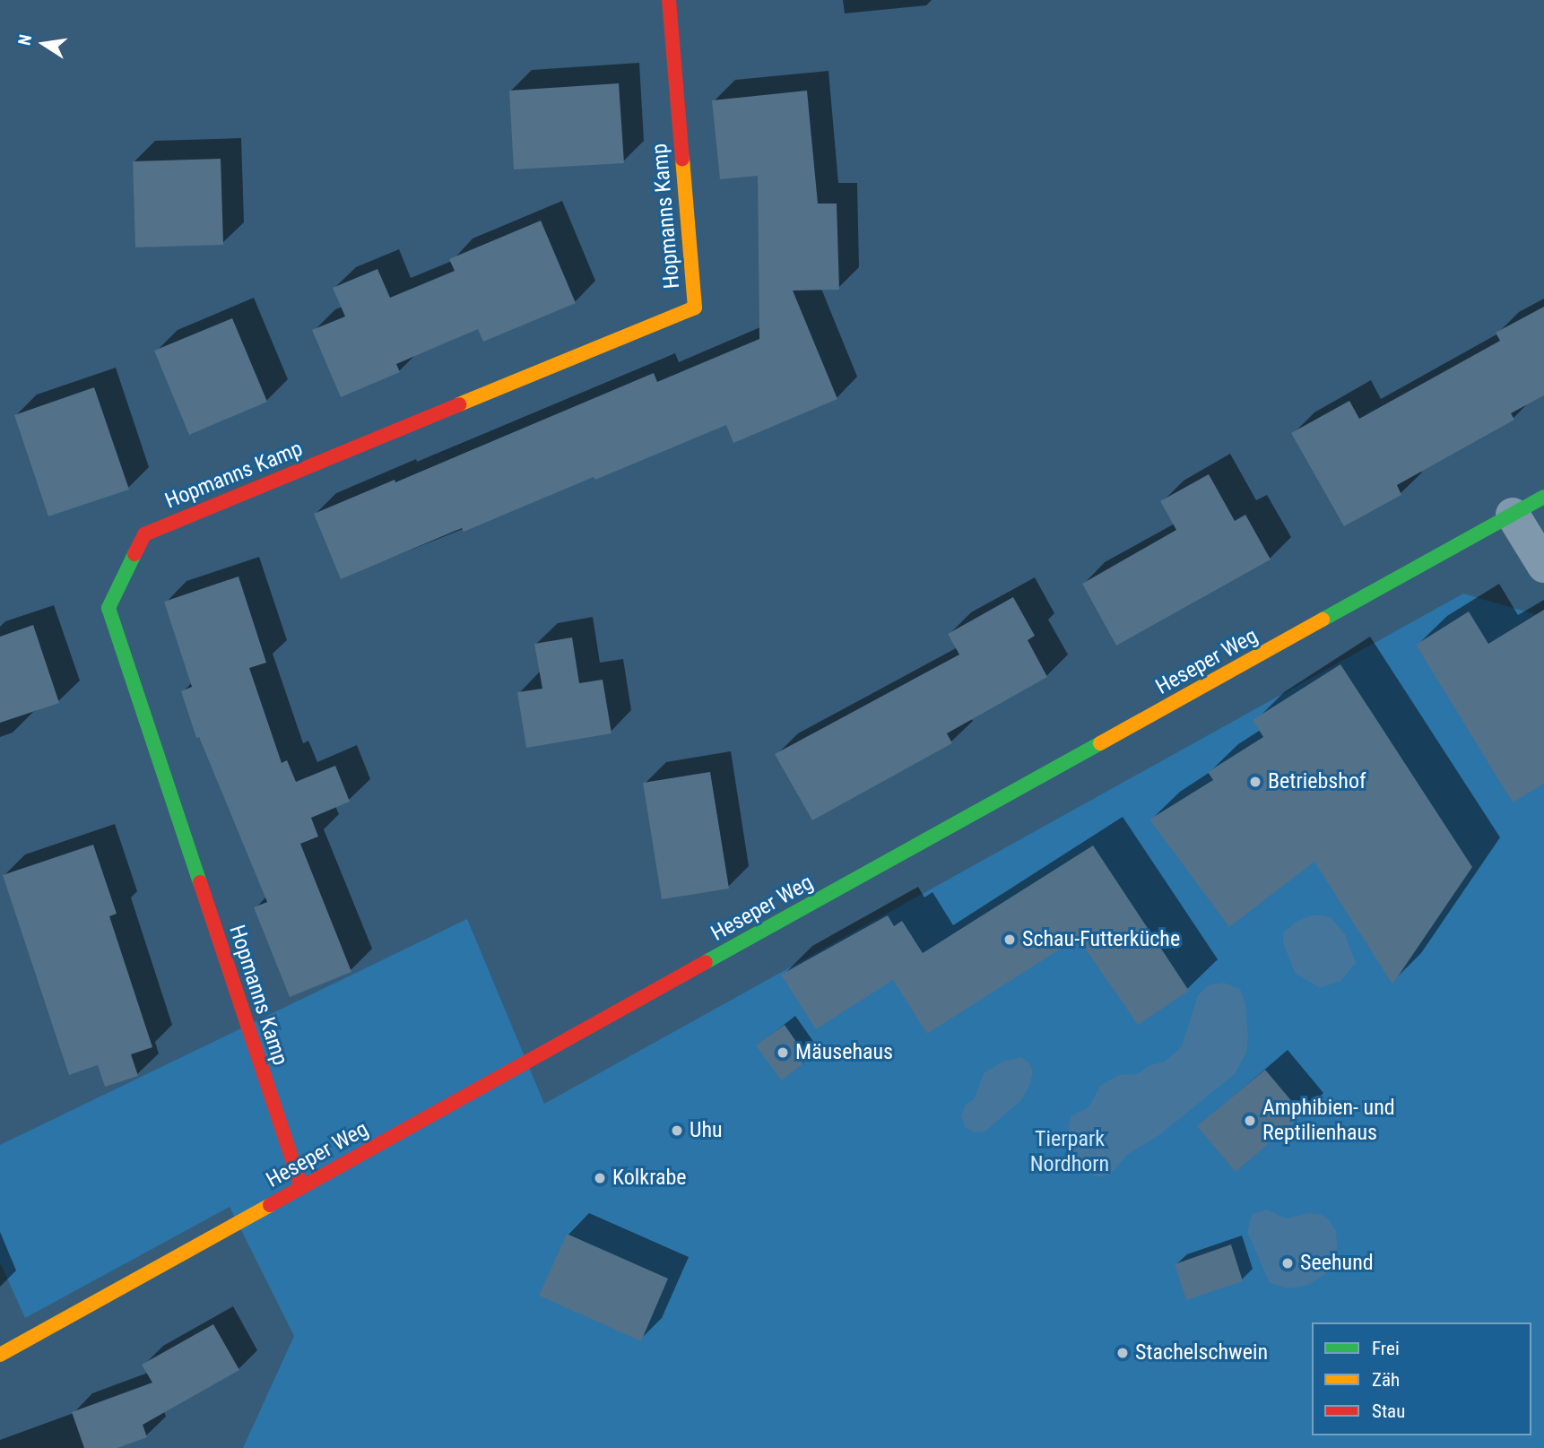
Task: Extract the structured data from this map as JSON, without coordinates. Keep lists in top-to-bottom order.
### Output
{
  "streets": {
    "street": ["Hopmanns Kamp", "Heseper Weg"]
  },
  "crossings": [
    ["Hopmanns Kamp", "Heseper Weg"]
  ],
  "parks": ["Tierpark Nordhorn"],
  "places": [
    "Betriebshof",
    "Schau-Futterküche",
    "Mäusehaus",
    "Amphibien- und Reptilienhaus",
    "Uhu",
    "Kolkrabe",
    "Seehund",
    "Stachelschwein"
  ],
  "legend": ["Frei", "Zäh", "Stau"],
  "north": "left"
}
